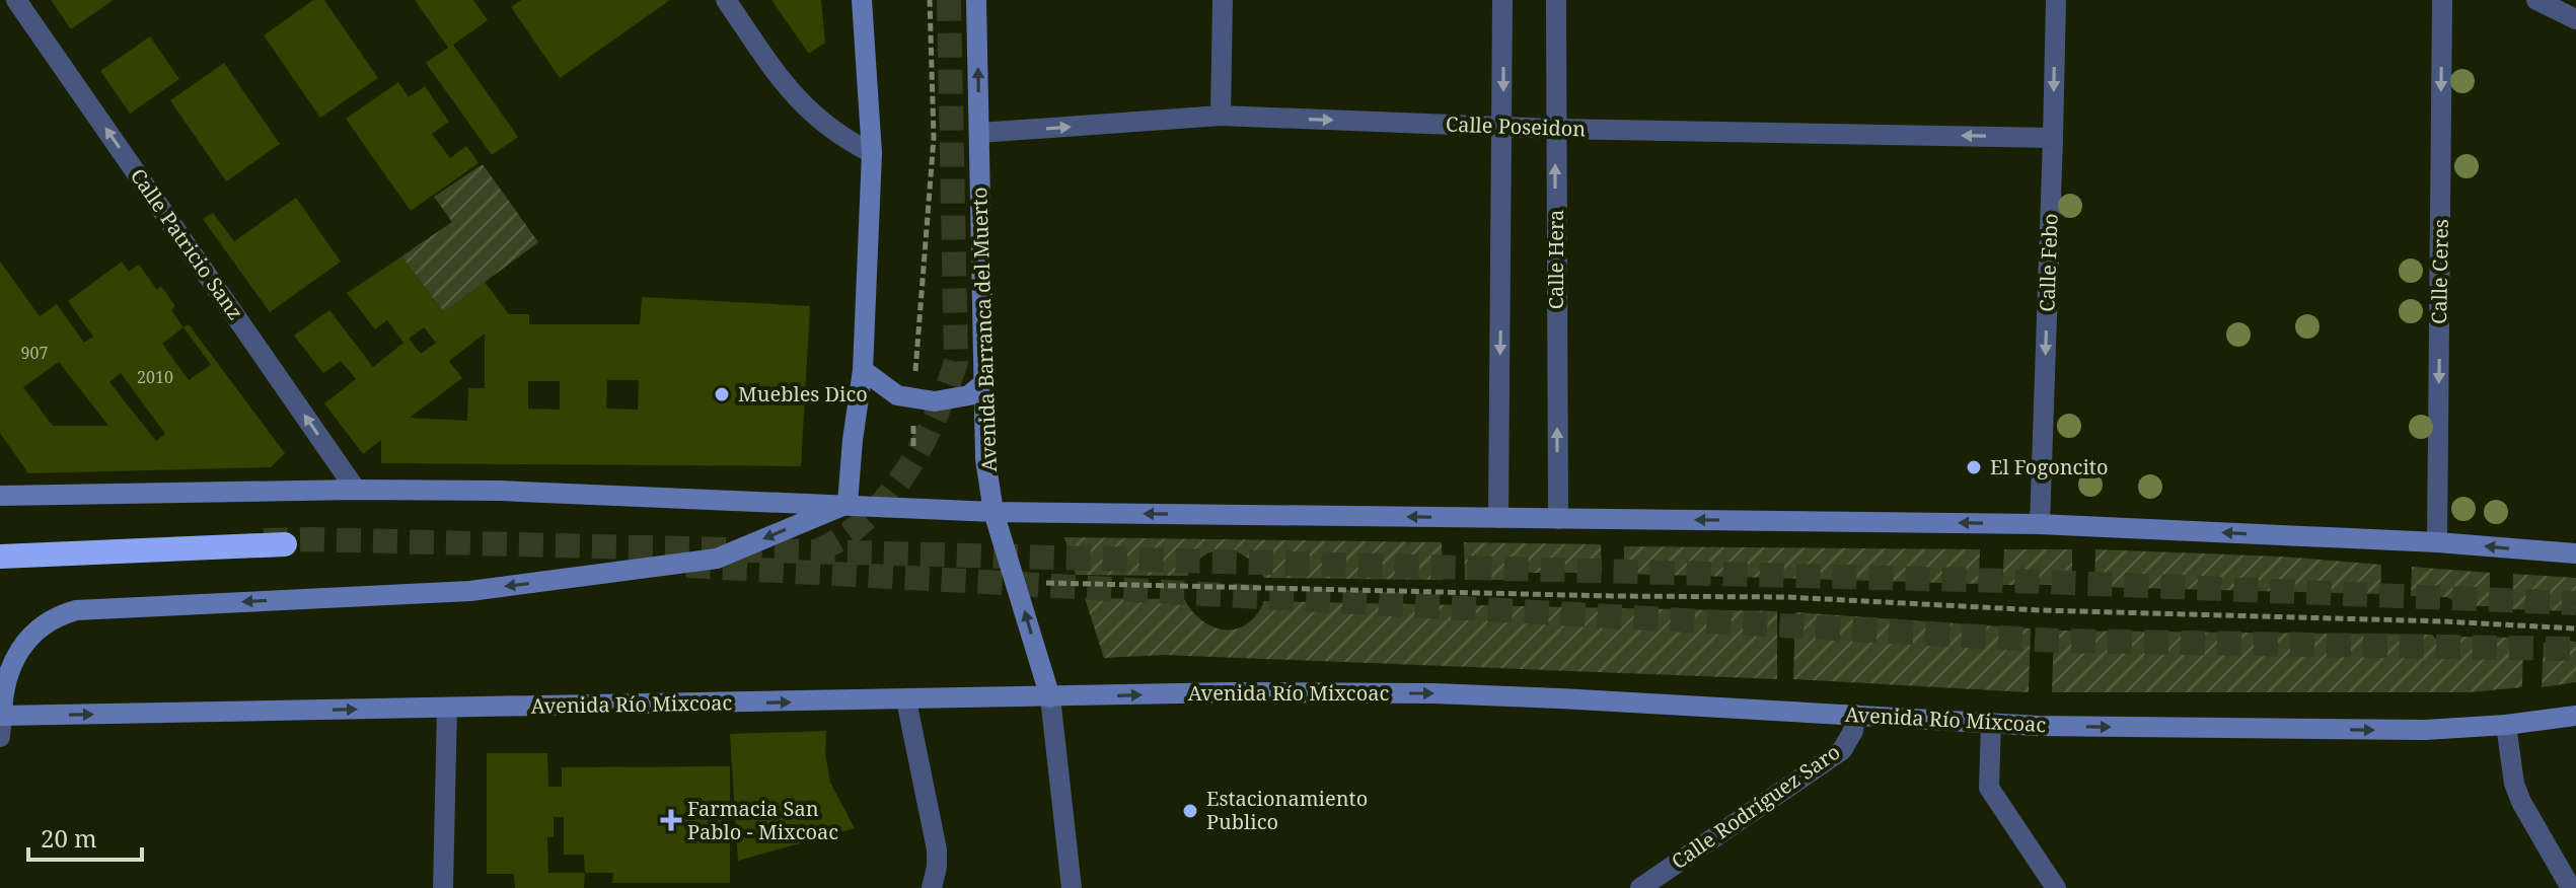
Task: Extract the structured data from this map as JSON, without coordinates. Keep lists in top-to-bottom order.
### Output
{
  "streets": {
    "main road": ["Avenida Barranca del Muerto", "Avenida Río Mixcoac"],
    "street": [
      "Calle Poseidon",
      "Calle Patricio Sanz",
      "Calle Hera",
      "Calle Febo",
      "Calle Ceres",
      "Calle Rodríguez Saro"
    ]
  },
  "crossings": [
    ["Calle Poseidon", "Calle Hera"],
    ["Calle Poseidon", "Calle Febo"],
    ["Calle Poseidon", "Avenida Barranca del Muerto"],
    ["Avenida Barranca del Muerto", "Avenida Río Mixcoac"],
    ["Avenida Río Mixcoac", "Calle Rodríguez Saro"]
  ],
  "one_way": ["Calle Patricio Sanz", "Calle Febo", "Calle Ceres"],
  "places": {
    "other": ["Muebles Dico", "El Fogoncito", "Estacionamiento Publico"],
    "health": ["Farmacia San Pablo - Mixcoac"]
  },
  "house_numbers": ["907", "2010"],
  "scale_bar": "20 m"
}
